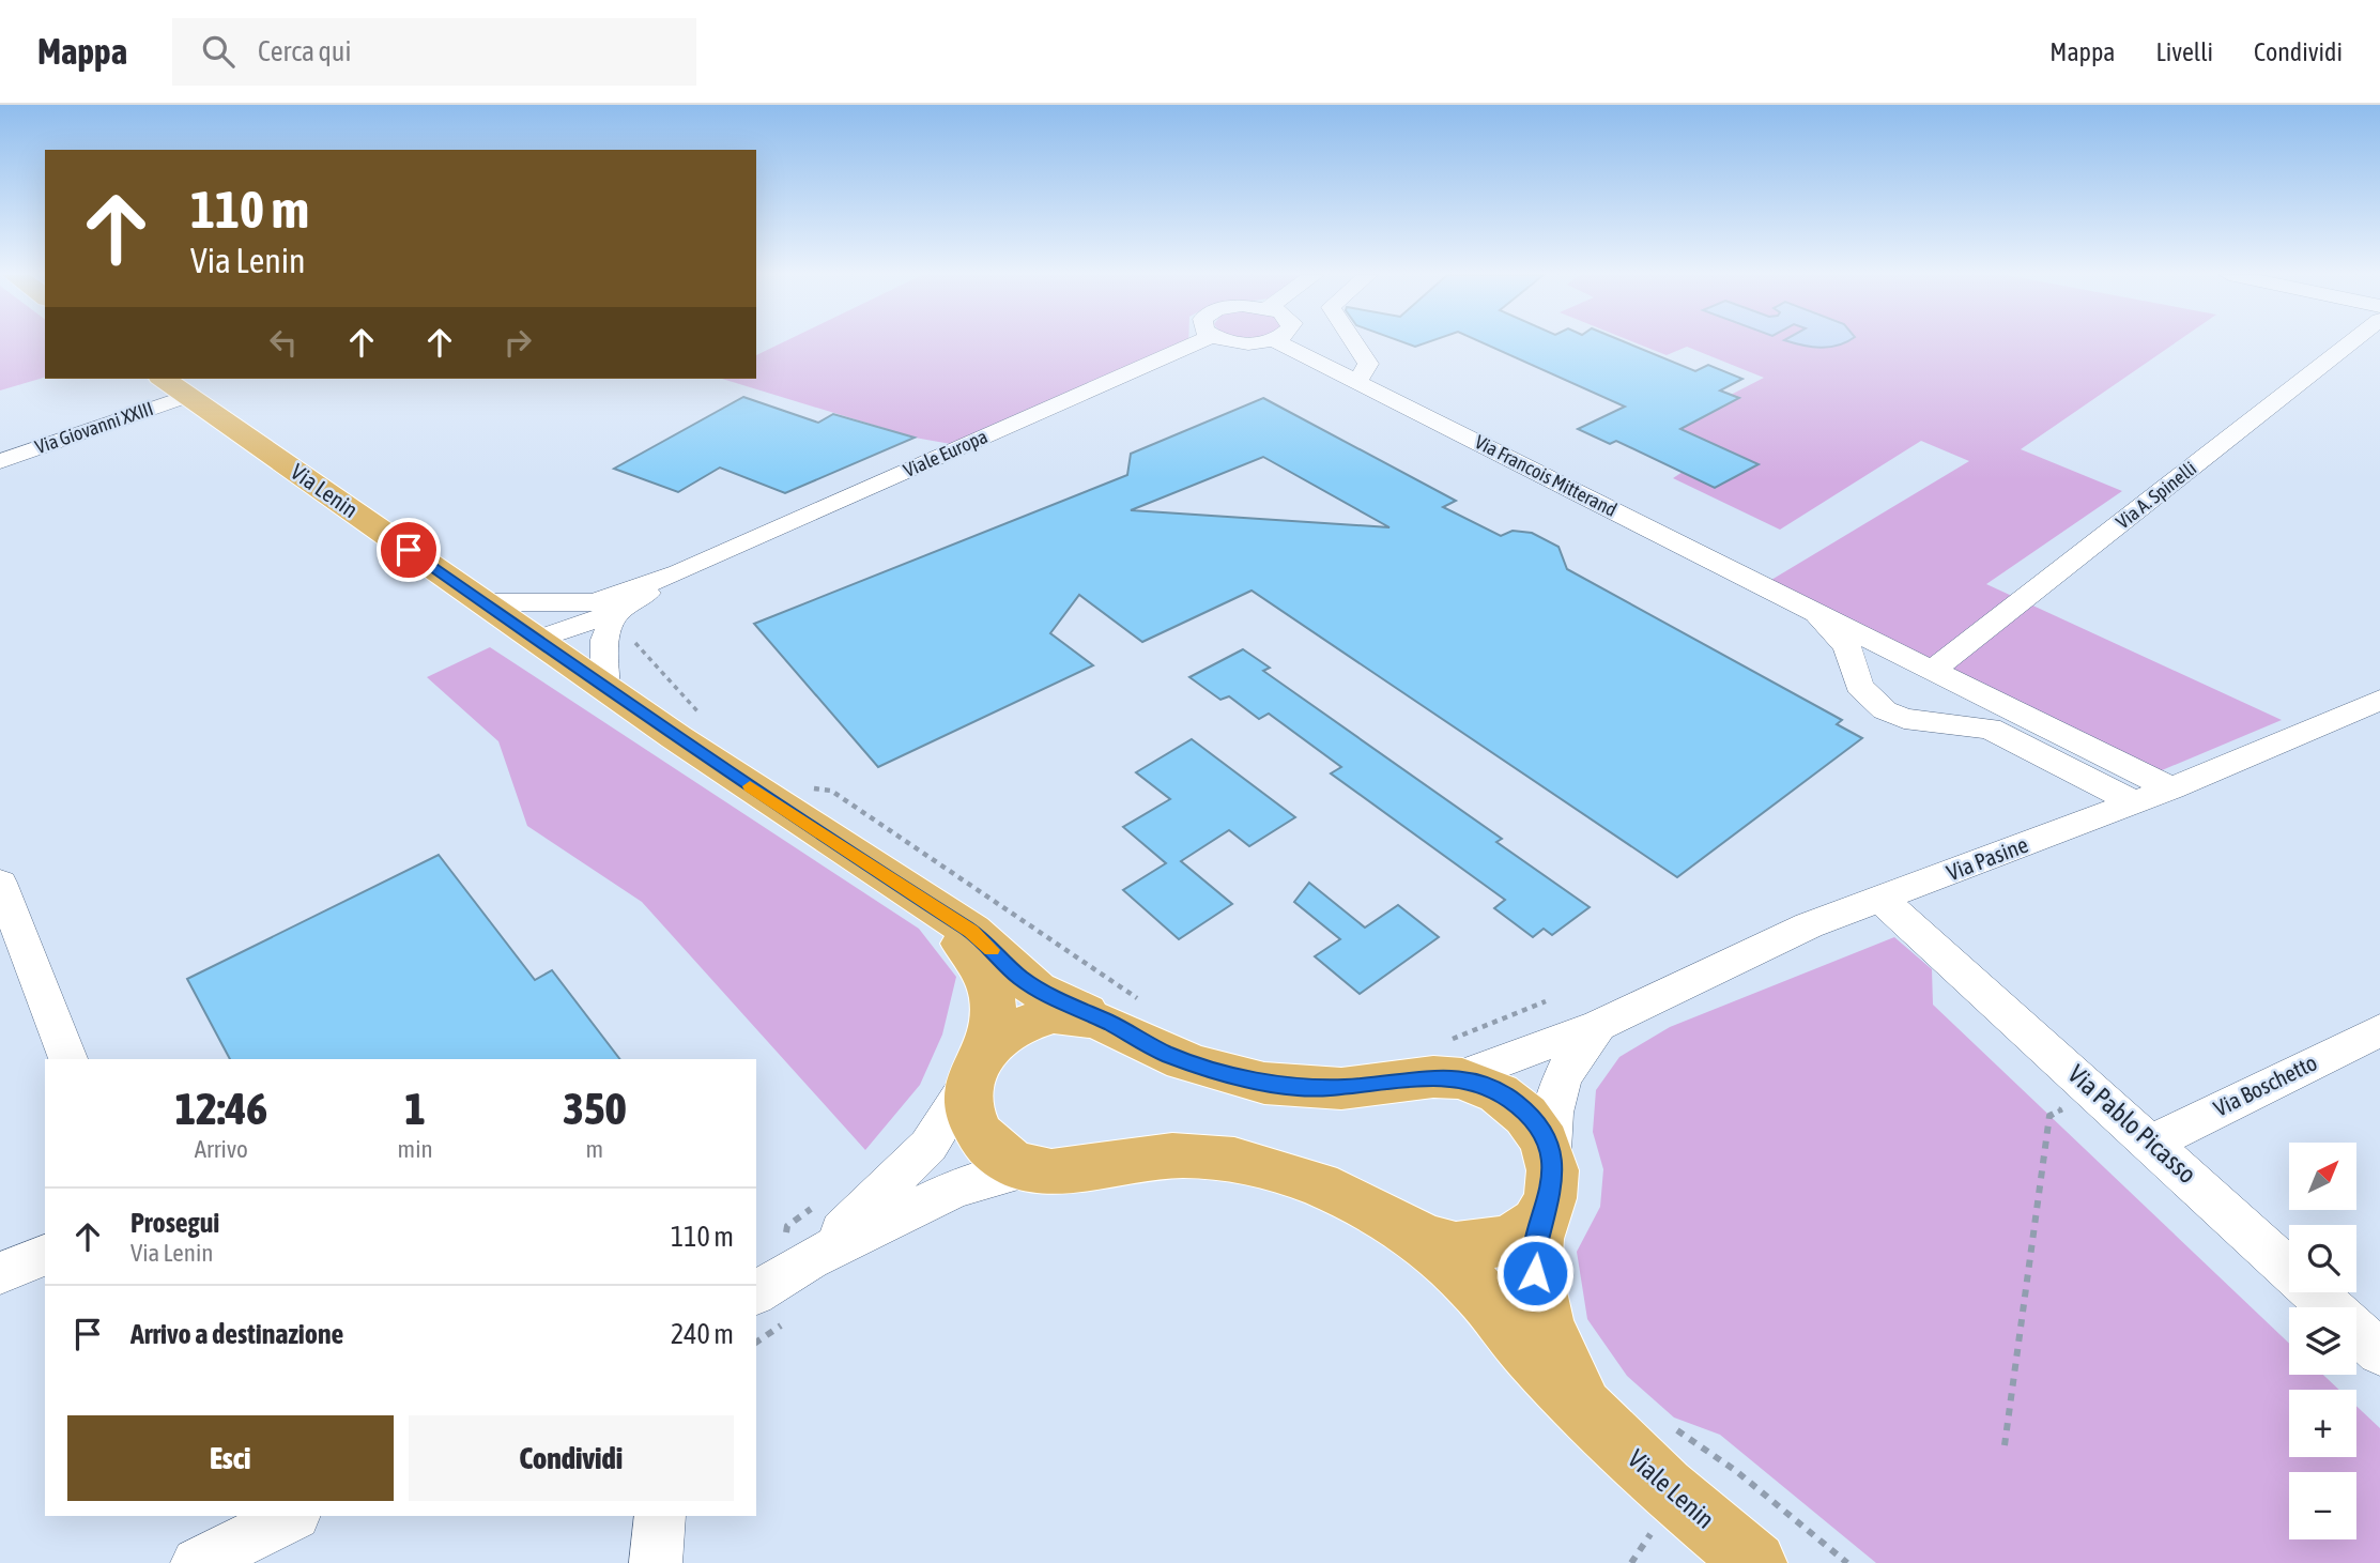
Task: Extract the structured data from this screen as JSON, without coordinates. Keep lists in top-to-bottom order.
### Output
{
  "streets": {
    "main road": ["Via Lenin", "Viale Lenin"],
    "street": [
      "Via Giovanni XXIII",
      "Viale Europa",
      "Via Francois Mitterand",
      "Via A. Spinelli",
      "Via Pasine",
      "Via Boschetto",
      "Via Pablo Picasso"
    ]
  },
  "crossings": [
    ["Via Giovanni XXIII", "Via Lenin"],
    ["Viale Europa", "Via Lenin"],
    ["Via Francois Mitterand", "Via A. Spinelli"],
    ["Via Francois Mitterand", "Via Pasine"],
    ["Via Pasine", "Via Pablo Picasso"],
    ["Via Boschetto", "Via Pablo Picasso"]
  ],
  "north": "top right",
  "page": {
    "header": "Mappa",
    "search": "Cerca qui",
    "nav": ["Mappa", "Livelli", "Condividi"],
    "turn": ["110 m", "Via Lenin"],
    "eta": [
      "12:46",
      "Arrivo",
      "1",
      "min",
      "350",
      "m"
    ],
    "map_buttons": ["+", "−"],
    "list": [
      {
        "name": "Prosegui",
        "note": "Via Lenin",
        "value": "110 m"
      },
      {
        "name": "Arrivo a destinazione",
        "value": "240 m"
      }
    ],
    "buttons": ["Esci", "Condividi"]
  }
}
